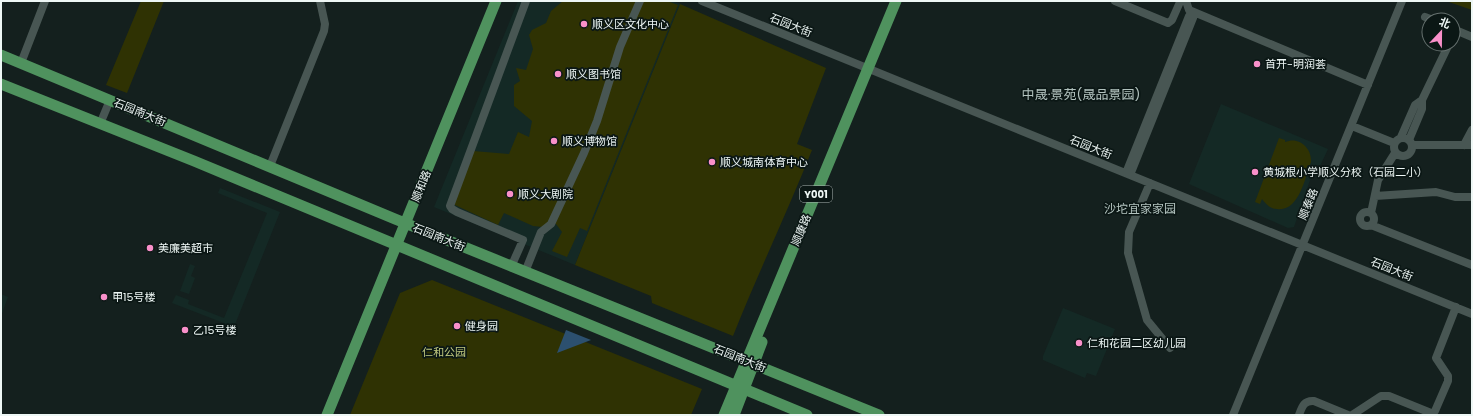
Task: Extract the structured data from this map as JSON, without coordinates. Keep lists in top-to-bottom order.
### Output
{
  "streets": {
    "main road": [
      "石园南大街",
      "顺和路",
      "Y001",
      "顺康路"
    ],
    "street": ["石园大街", "顺泰路"]
  },
  "crossings": [
    ["石园大街", "顺泰路"],
    ["石园大街", "顺康路"],
    ["石园南大街", "顺和路"],
    ["石园南大街", "顺康路"]
  ],
  "districts": ["中晟·景苑(晟品景园)", "沙坨宜家家园"],
  "parks": ["仁和公园"],
  "places": [
    "顺义区文化中心",
    "首开-明润荟",
    "顺义图书馆",
    "顺义博物馆",
    "顺义城南体育中心",
    "黄城根小学顺义分校（石园二小）",
    "顺义大剧院",
    "美廉美超市",
    "甲15号楼",
    "健身园",
    "乙15号楼",
    "仁和花园二区幼儿园"
  ],
  "north": "top"
}
